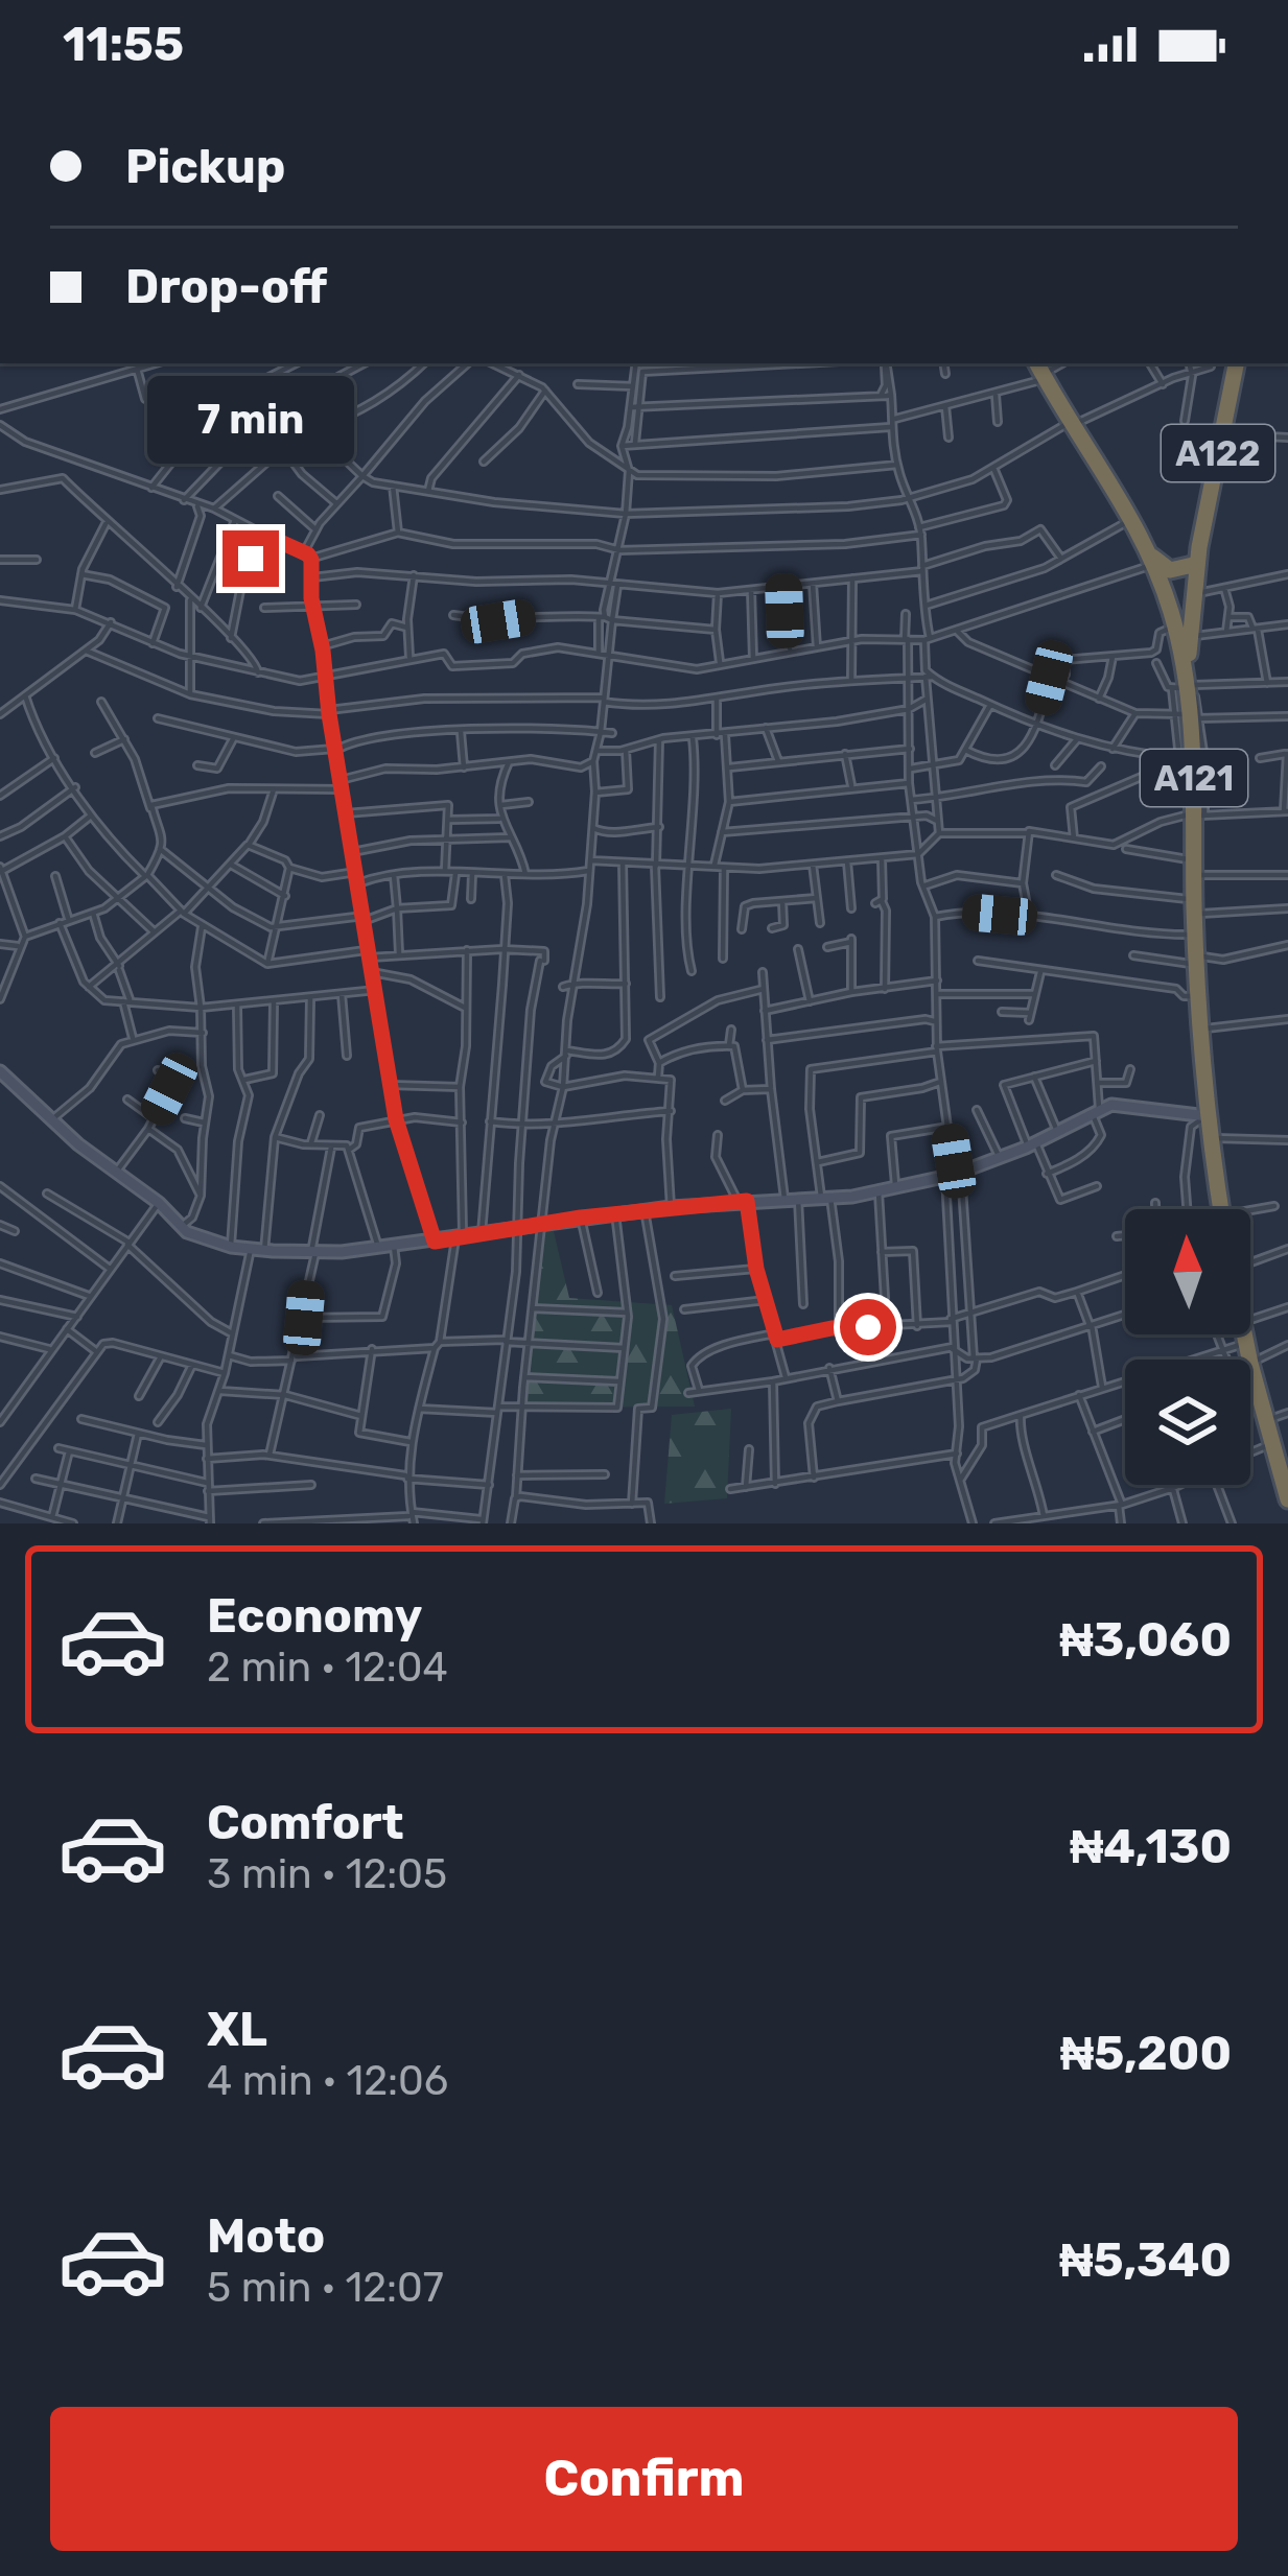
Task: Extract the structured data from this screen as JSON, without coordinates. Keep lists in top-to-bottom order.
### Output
{
  "streets": {
    "highway": ["A122", "A121"]
  },
  "crossings": [
    ["A122", "A121"]
  ],
  "north": "top",
  "page": {
    "status": "11:55",
    "banner": ["Pickup", "Drop-off"],
    "bubble": "7 min",
    "list": [
      {
        "name": "Economy",
        "note": "2 min · 12:04",
        "value": "₦3,060"
      },
      {
        "name": "Comfort",
        "note": "3 min · 12:05",
        "value": "₦4,130"
      },
      {
        "name": "XL",
        "note": "4 min · 12:06",
        "value": "₦5,200"
      },
      {
        "name": "Moto",
        "note": "5 min · 12:07",
        "value": "₦5,340"
      }
    ],
    "buttons": "Confirm"
  }
}
